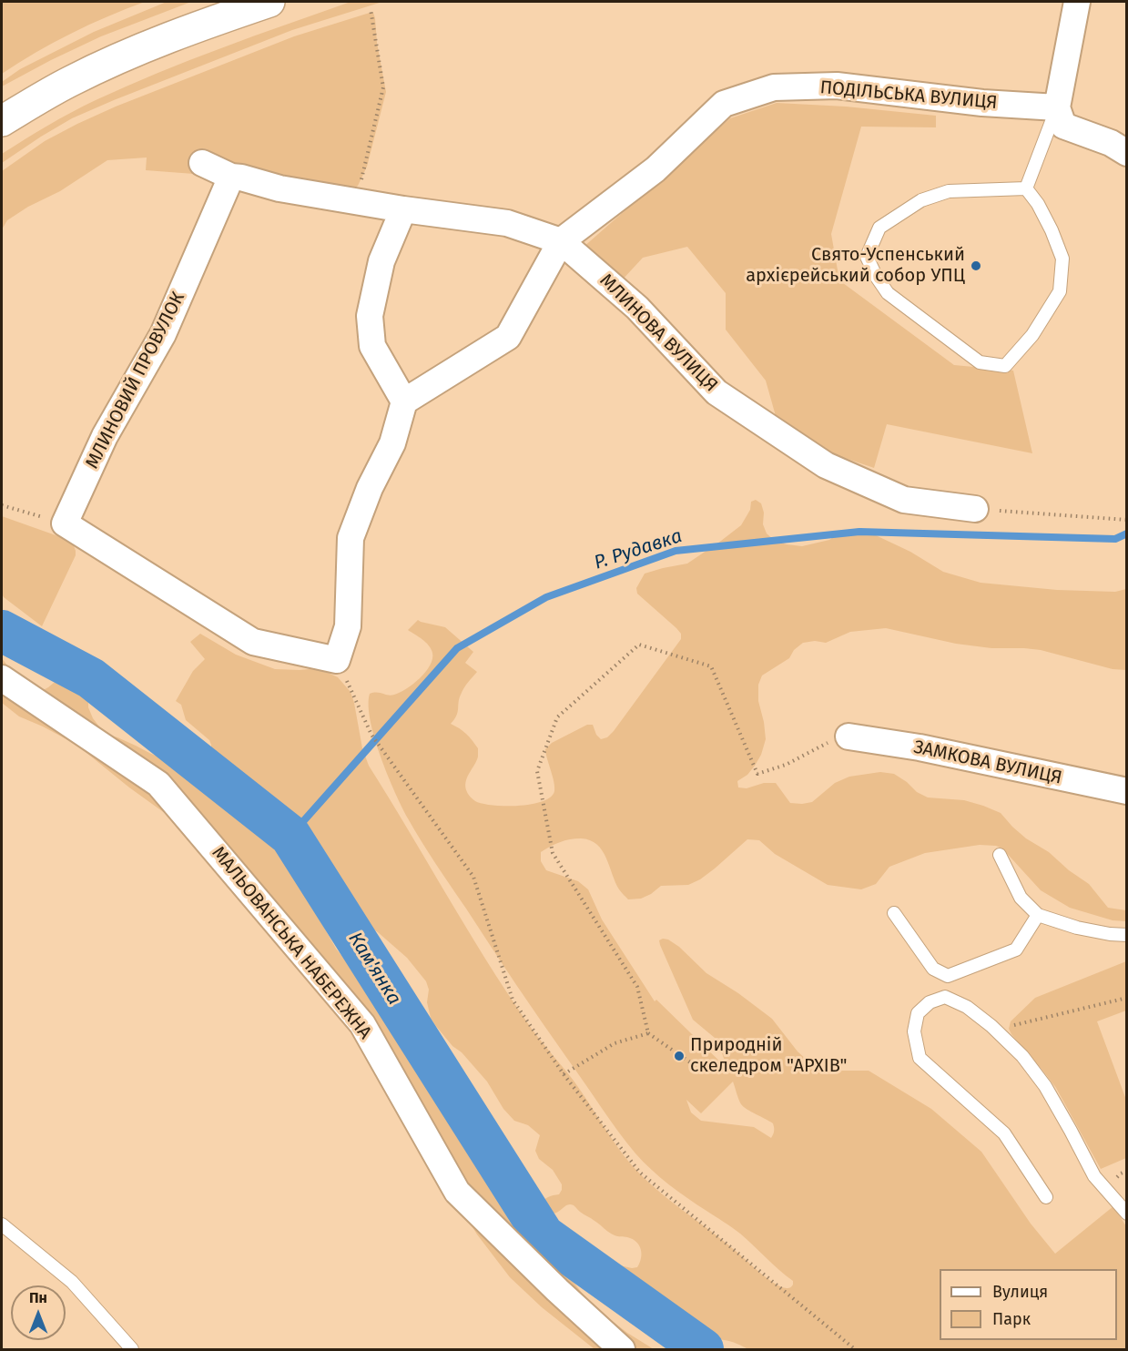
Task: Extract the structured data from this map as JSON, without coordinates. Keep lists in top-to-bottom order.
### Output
{
  "streets": {
    "street": [
      "ПОДІЛЬСЬКА ВУЛИЦЯ",
      "МЛИНОВА ВУЛИЦЯ",
      "МЛИНОВИЙ ПРОВУЛОК",
      "ЗАМКОВА ВУЛИЦЯ",
      "МАЛЬОВАНСЬКА НАБЕРЕЖНА"
    ]
  },
  "crossings": [
    ["ПОДІЛЬСЬКА ВУЛИЦЯ", "МЛИНОВА ВУЛИЦЯ"],
    ["МЛИНОВА ВУЛИЦЯ", "МЛИНОВИЙ ПРОВУЛОК"]
  ],
  "water": ["Р. Рудавка", "Кам'янка"],
  "places": ["Свято-Успенський архієрейський собор УПЦ", "Природній скеледром \"АРХІВ\""],
  "legend": ["Вулиця", "Парк"],
  "north": "top"
}
